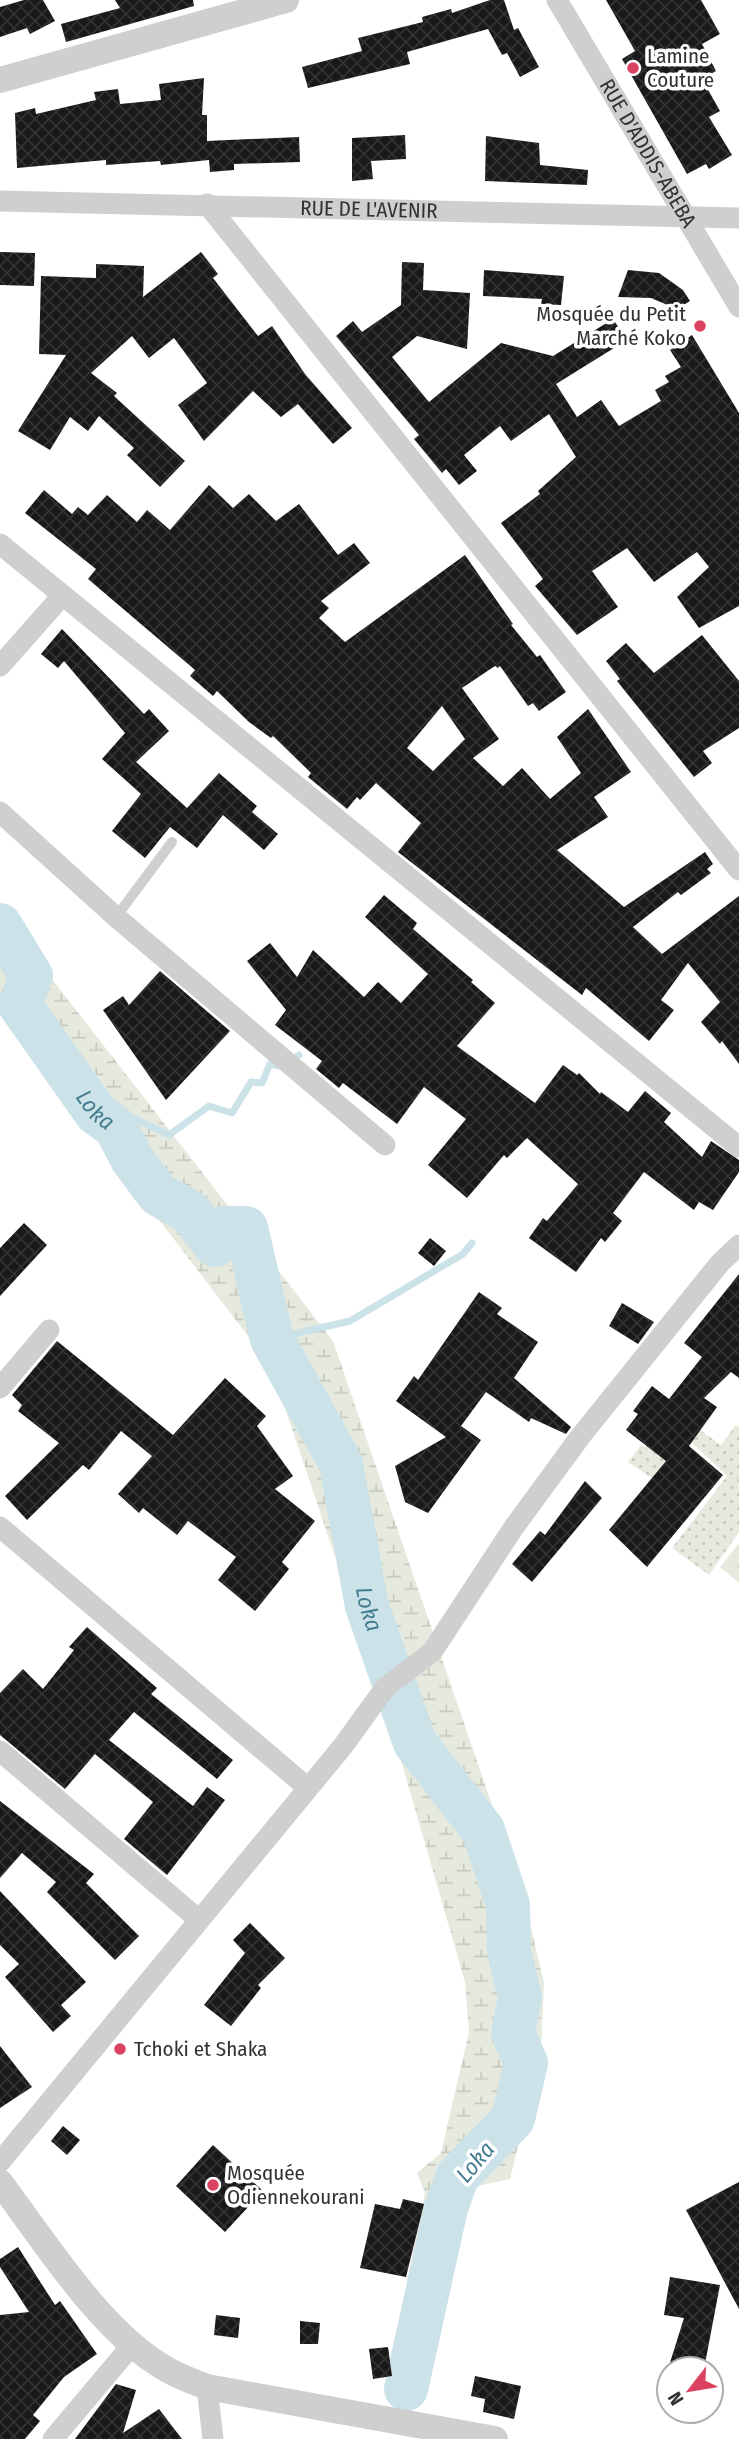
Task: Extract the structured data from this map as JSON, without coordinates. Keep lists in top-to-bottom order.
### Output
{
  "streets": {
    "street": ["RUE D'ADDIS-ABEBA", "RUE DE L'AVENIR"]
  },
  "crossings": [
    ["RUE D'ADDIS-ABEBA", "RUE DE L'AVENIR"]
  ],
  "water": ["Loka"],
  "places": [
    "Lamine Couture",
    "Mosquée du Petit Marché Koko",
    "Tchoki et Shaka",
    "Mosquée Odiennekourani"
  ],
  "north": "bottom left"
}
